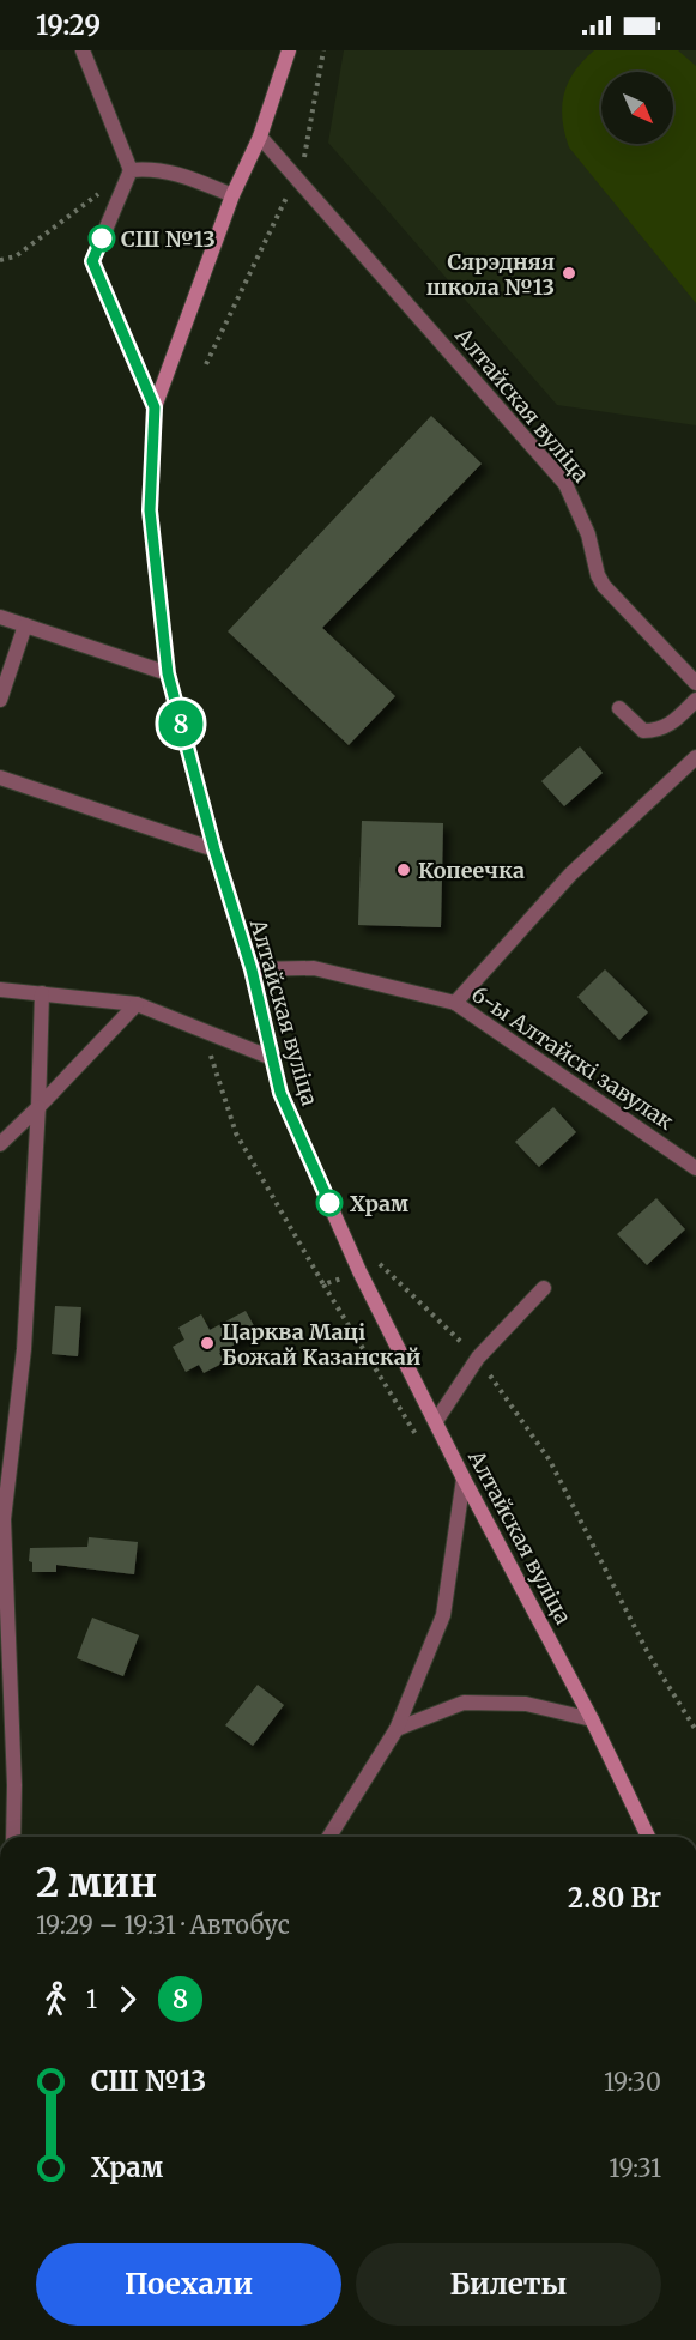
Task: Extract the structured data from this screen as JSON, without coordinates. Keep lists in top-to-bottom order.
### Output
{
  "streets": {
    "main road": ["Алтайская вуліца"],
    "street": ["6-ы Алтайскі завулак"]
  },
  "crossings": [
    ["Алтайская вуліца", "6-ы Алтайскі завулак"]
  ],
  "places": [
    "СШ №13",
    "Сярэдняя школа №13",
    "Копеечка",
    "Храм",
    "Царква Маці Божай Казанскай"
  ],
  "lines": ["bus line 8"],
  "north": "bottom right",
  "page": {
    "status": "19:29",
    "on_map": "8",
    "heading": ["2 мин", "19:29 – 19:31 · Автобус", "2.80 Br"],
    "legs": ["1", "8"],
    "list": [
      {
        "name": "СШ №13",
        "value": "19:30"
      },
      {
        "name": "Храм",
        "value": "19:31"
      }
    ],
    "buttons": ["Поехали", "Билеты"]
  }
}
